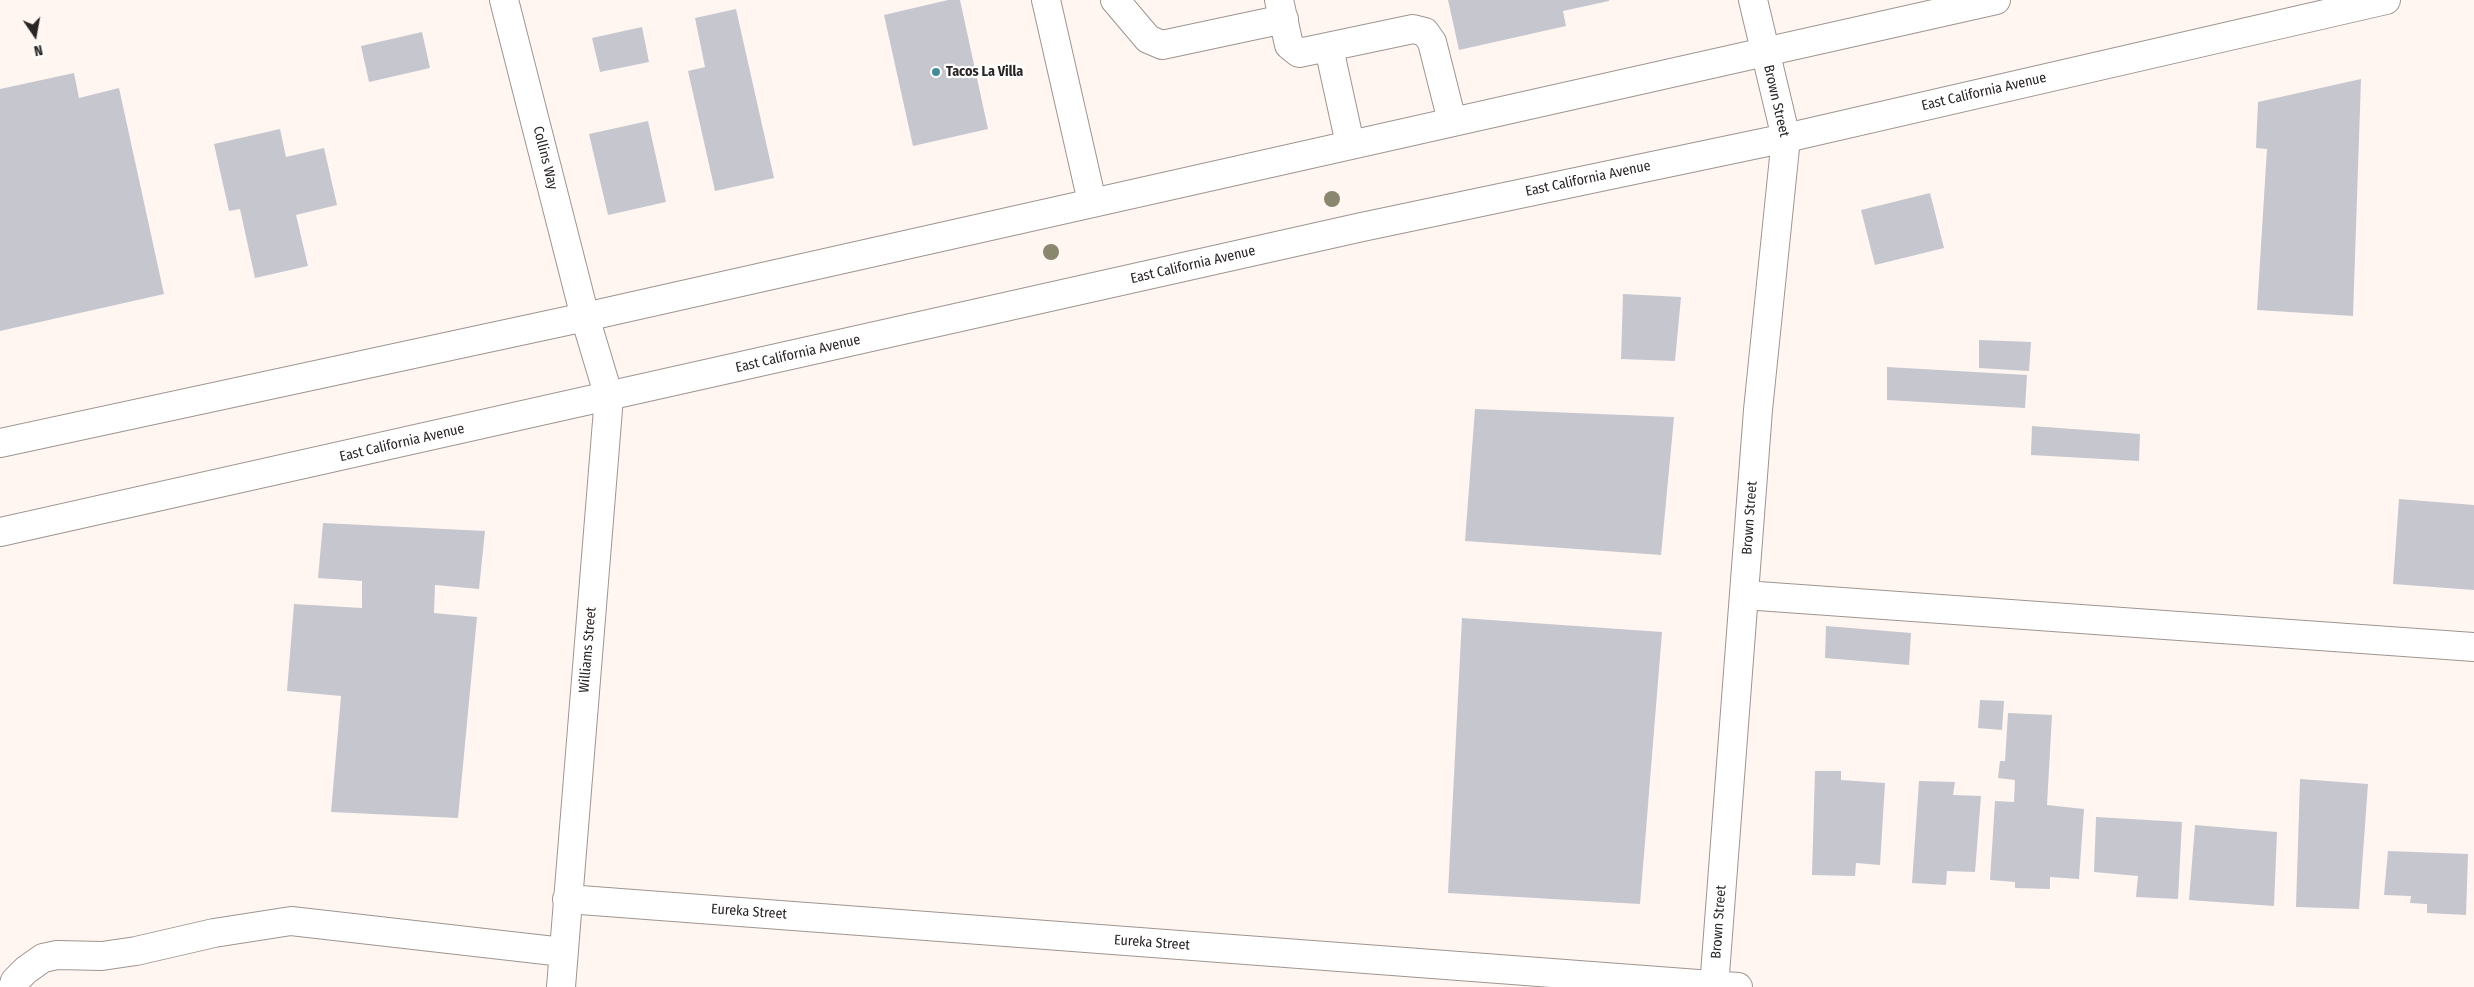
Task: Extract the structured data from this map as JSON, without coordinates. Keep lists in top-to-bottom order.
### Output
{
  "streets": {
    "main road": [
      "East California Avenue",
      "Brown Street",
      "Collins Way",
      "Williams Street",
      "Eureka Street"
    ]
  },
  "crossings": [
    ["East California Avenue", "Brown Street"],
    ["East California Avenue", "Williams Street"],
    ["Brown Street", "Eureka Street"],
    ["Collins Way", "Williams Street"],
    ["Williams Street", "Eureka Street"]
  ],
  "places": ["Tacos La Villa"],
  "north": "bottom"
}
